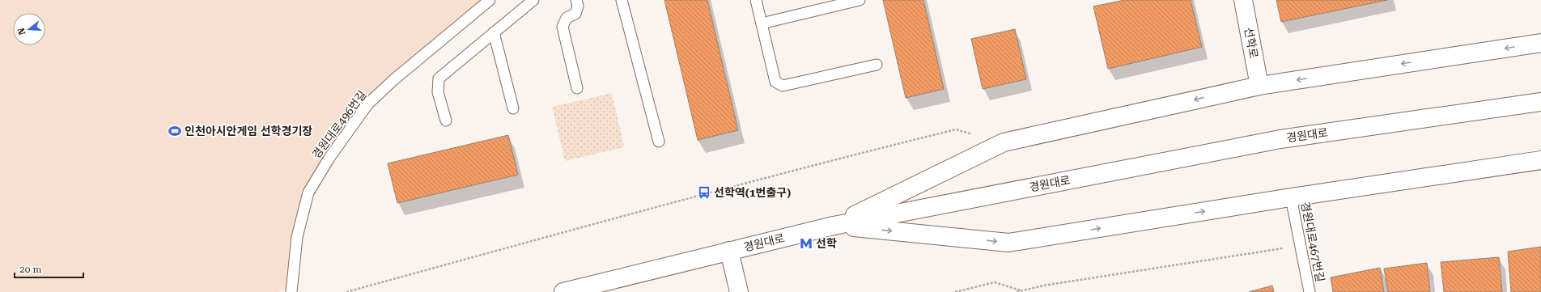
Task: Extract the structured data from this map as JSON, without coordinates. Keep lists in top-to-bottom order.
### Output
{
  "streets": {
    "main road": ["선학로", "경원대로"],
    "lane": ["경원대로496번길", "경원대로467번길"]
  },
  "places": {
    "sports": ["인천아시안게임 선학경기장"],
    "bus stop": ["선학역(1번출구)"],
    "metro station": ["선학"]
  },
  "scale_bar": "20 m",
  "north": "left"
}
